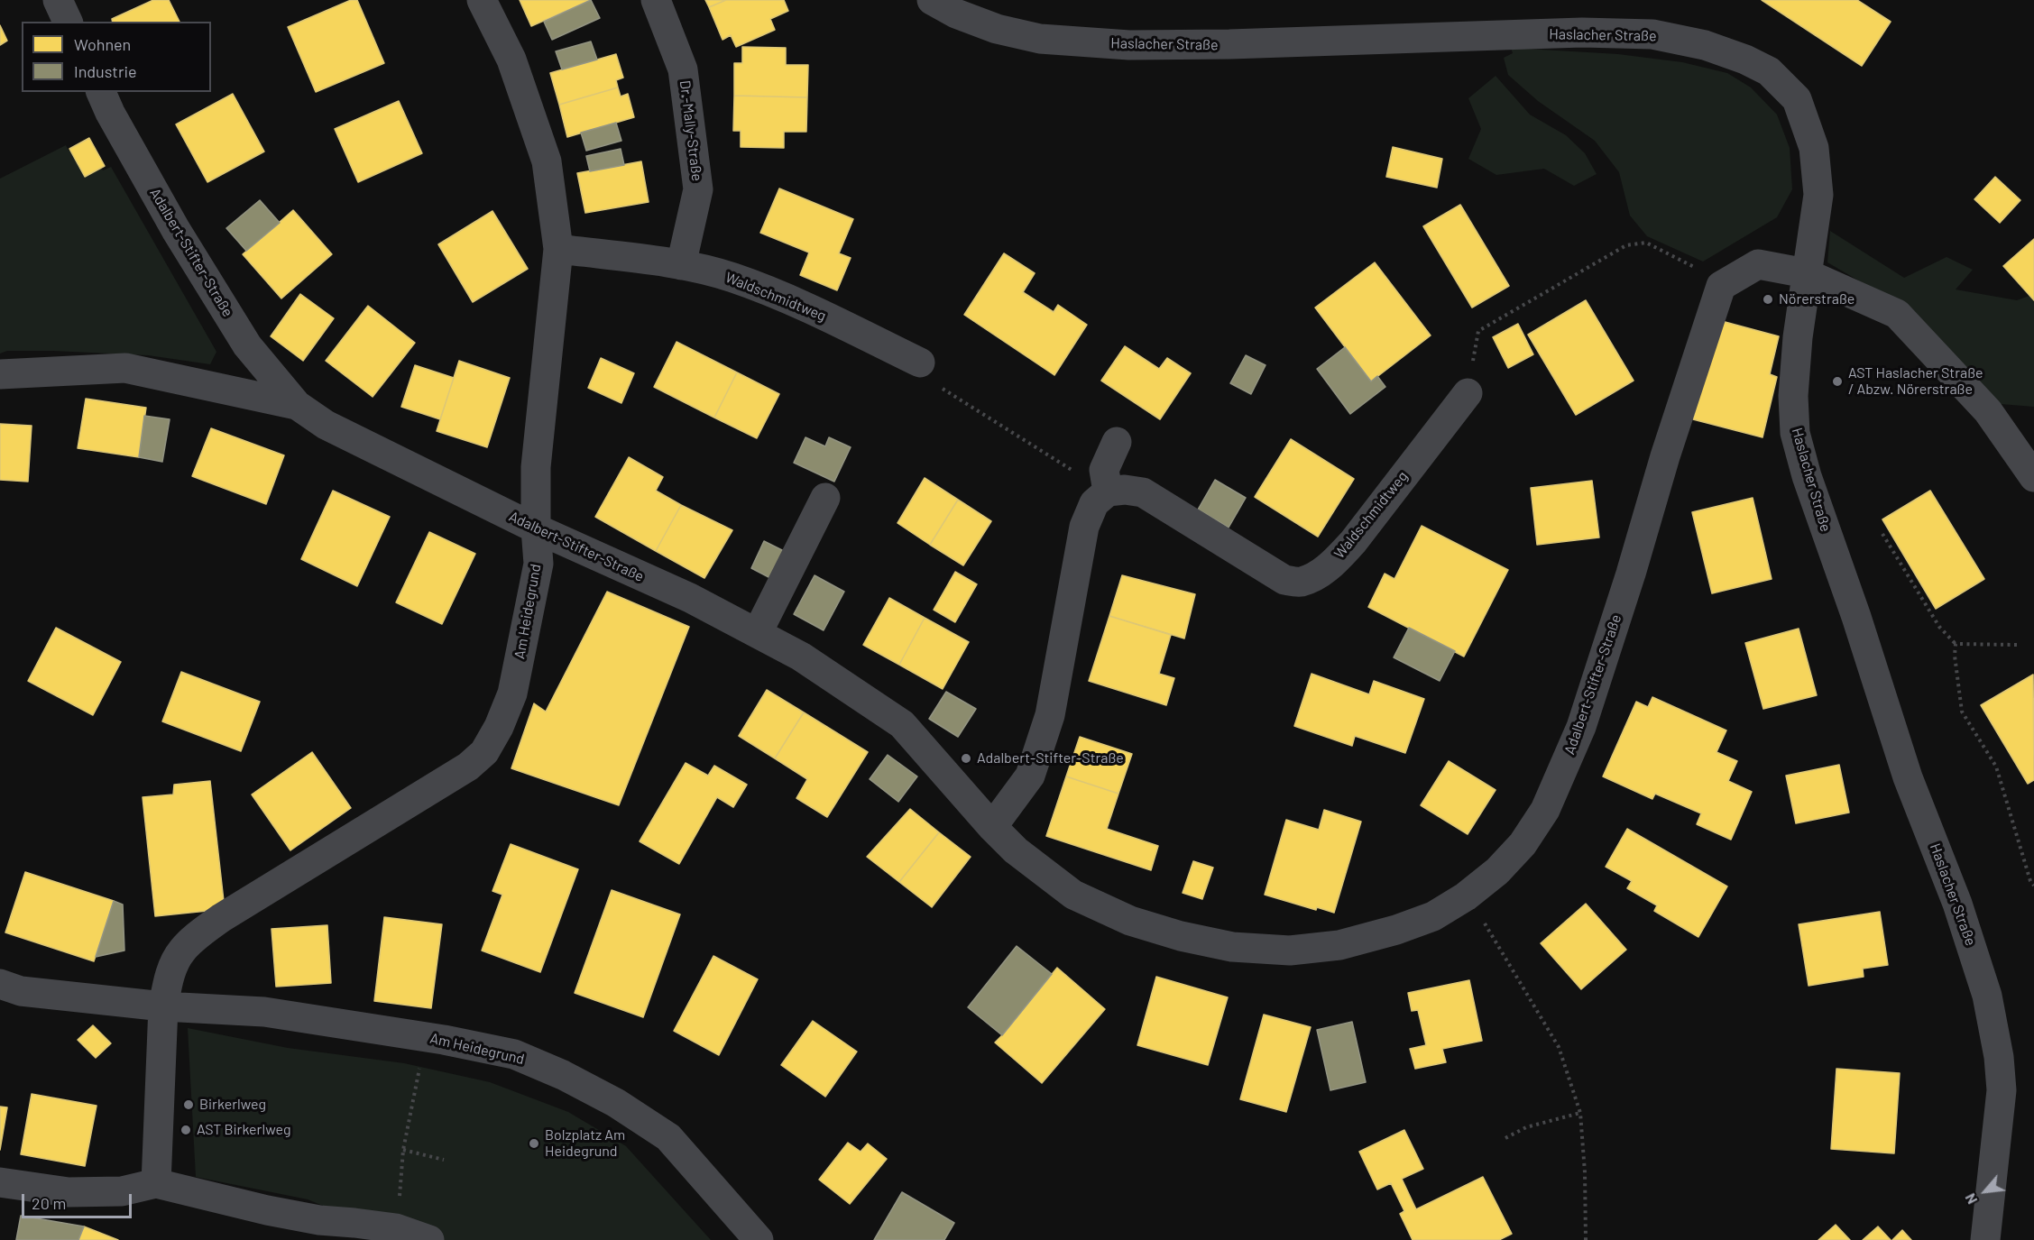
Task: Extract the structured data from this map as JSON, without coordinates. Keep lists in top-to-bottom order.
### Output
{
  "streets": {
    "street": [
      "Haslacher Straße",
      "Dr.-Mally-Straße",
      "Adalbert-Stifter-Straße",
      "Waldschmidtweg",
      "Am Heidegrund"
    ]
  },
  "crossings": [
    ["Dr.-Mally-Straße", "Waldschmidtweg"],
    ["Adalbert-Stifter-Straße", "Am Heidegrund"]
  ],
  "places": [
    "Nörerstraße",
    "AST Haslacher Straße / Abzw. Nörerstraße",
    "Adalbert-Stifter-Straße",
    "Birkerlweg",
    "AST Birkerlweg",
    "Bolzplatz Am Heidegrund"
  ],
  "legend": ["Wohnen", "Industrie"],
  "scale_bar": "20 m",
  "north": "bottom left"
}
